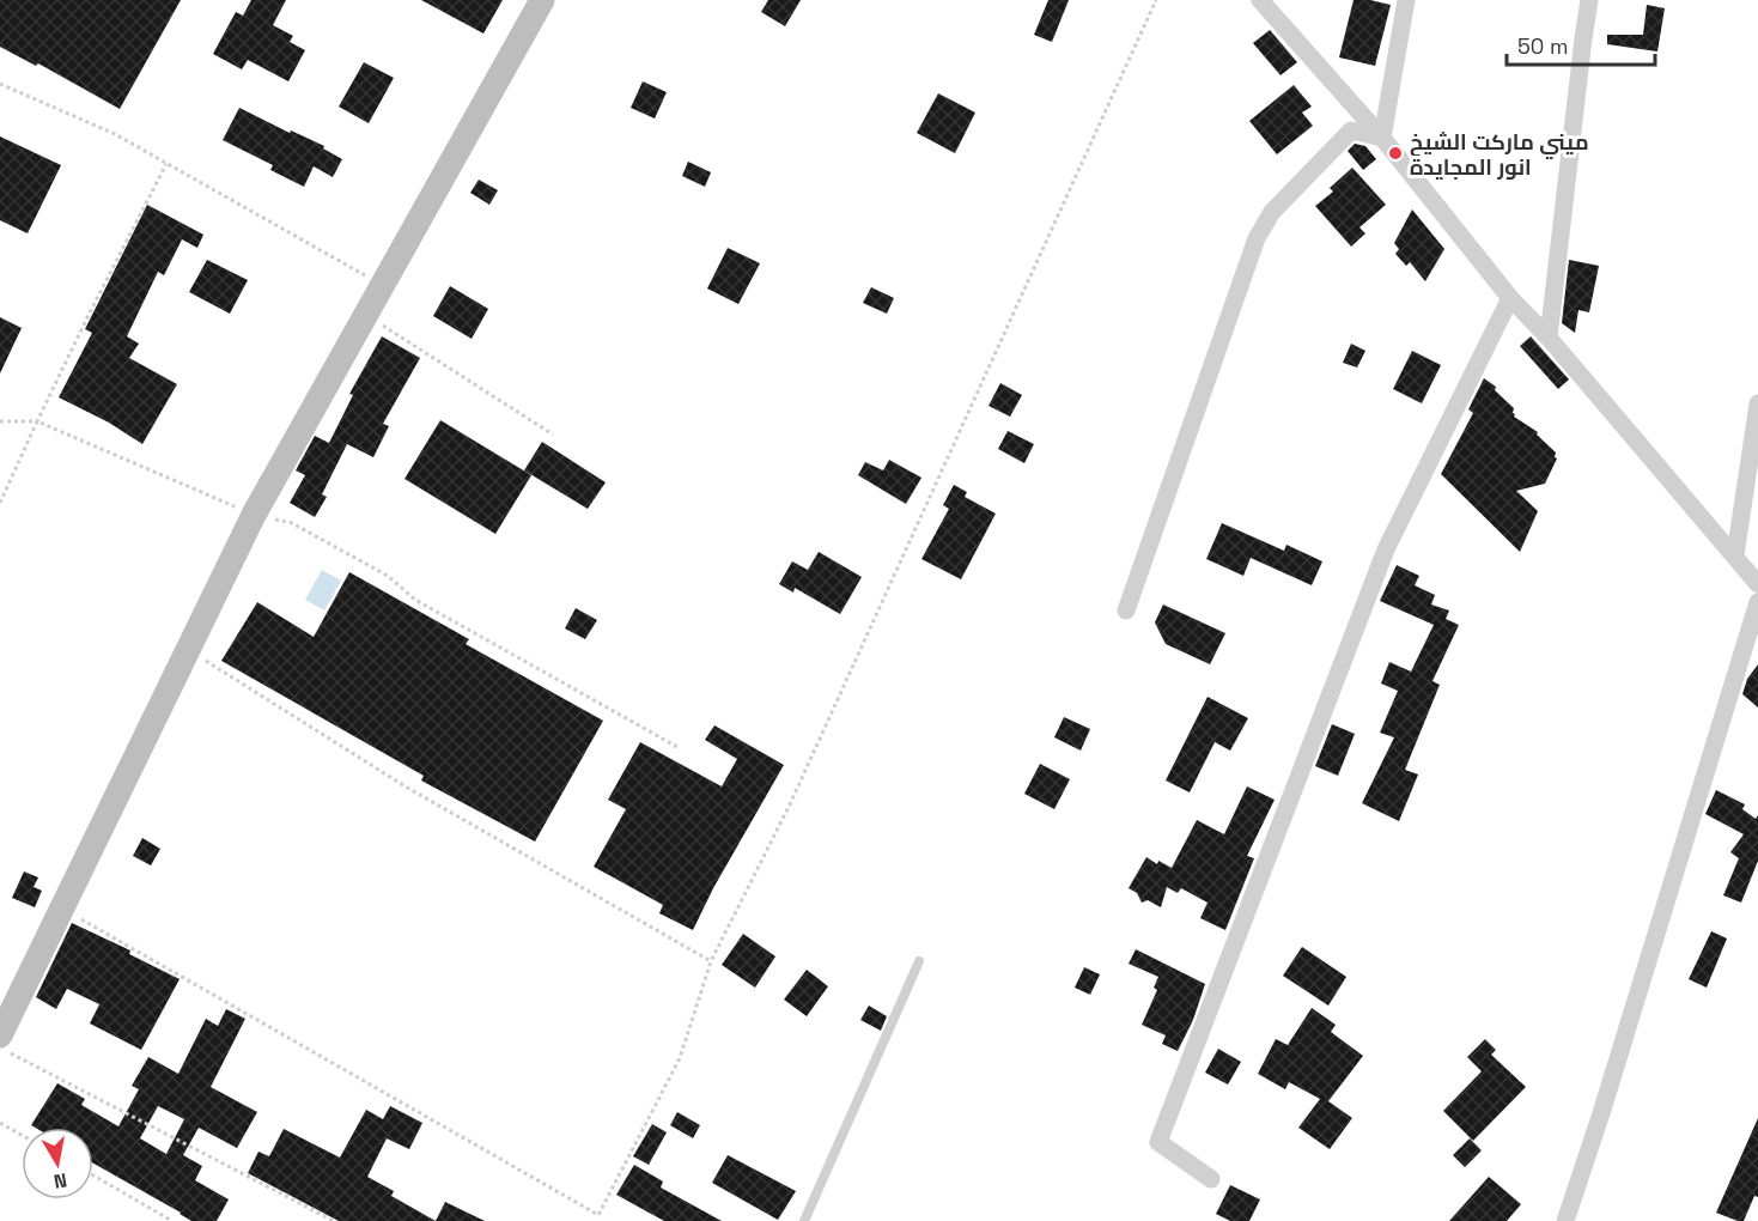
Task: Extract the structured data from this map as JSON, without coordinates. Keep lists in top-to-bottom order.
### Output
{
  "places": ["ميني ماركت الشيخ انور المجايدة"],
  "scale_bar": "50 m",
  "north": "bottom"
}
